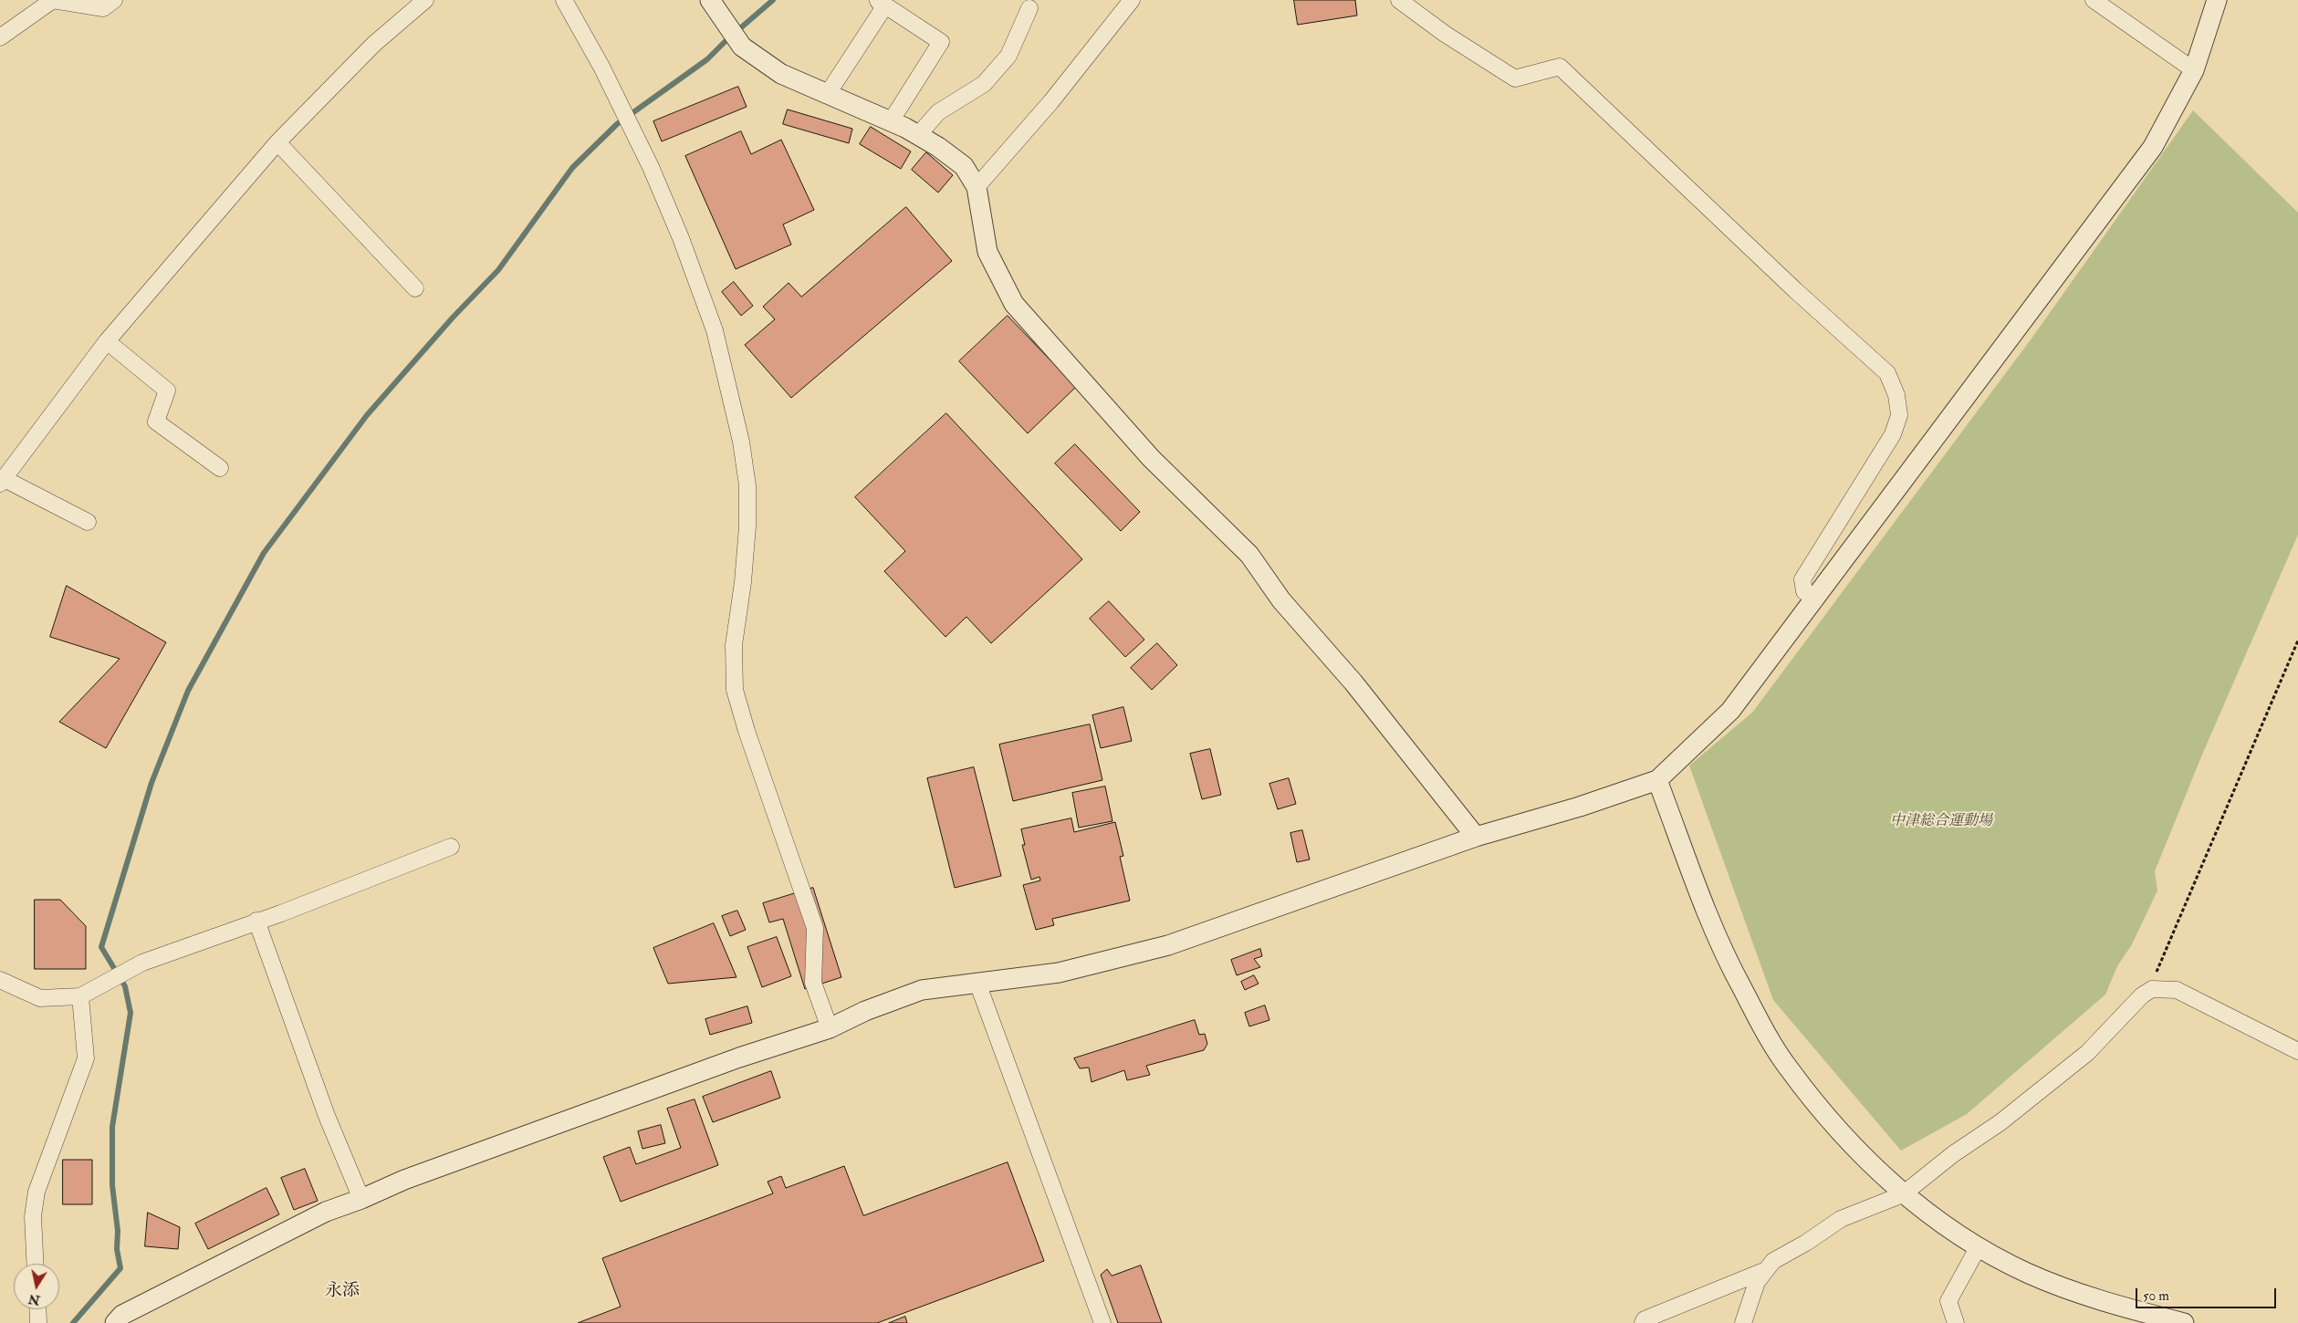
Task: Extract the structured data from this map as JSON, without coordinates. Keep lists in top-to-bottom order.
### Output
{
  "districts": ["永添"],
  "parks": ["中津総合運動場"],
  "scale_bar": "50 m",
  "north": "bottom"
}
